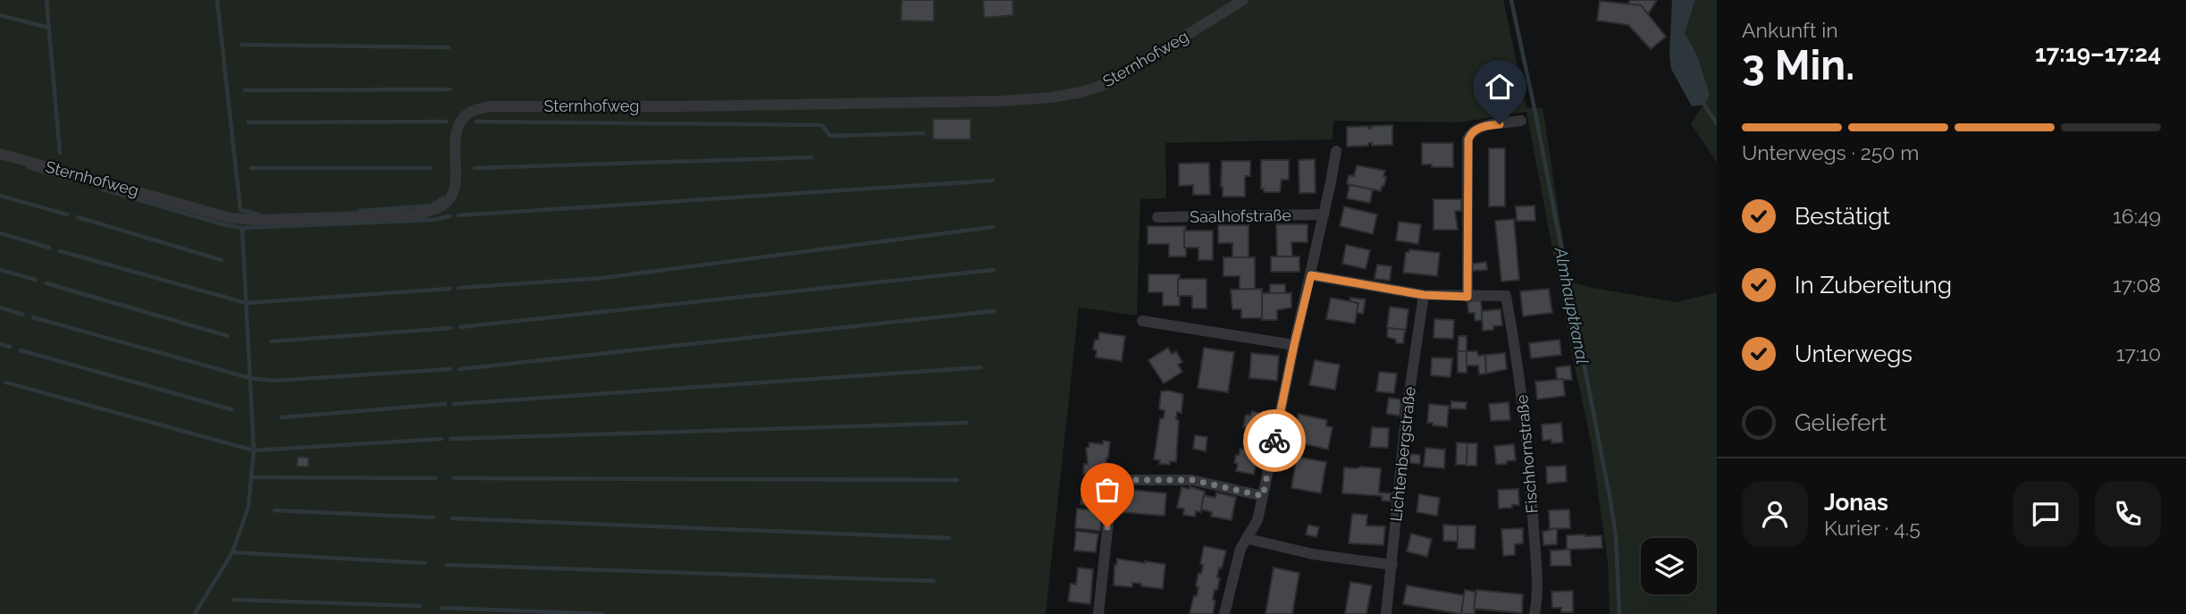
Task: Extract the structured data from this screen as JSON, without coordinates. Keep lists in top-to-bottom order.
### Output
{
  "streets": {
    "street": [
      "Sternhofweg",
      "Saalhofstraße",
      "Lichtenbergstraße",
      "Fischhornstraße"
    ]
  },
  "water": ["Almhauptkanal"],
  "page": {
    "heading": ["3 Min.", "Ankunft in", "17:19–17:24"],
    "panel": ["Jonas", "Kurier · 4.5"],
    "bar": "Unterwegs · 250 m",
    "list": [
      ["Bestätigt", "16:49"],
      ["In Zubereitung", "17:08"],
      ["Unterwegs", "17:10"],
      "Geliefert"
    ]
  }
}
